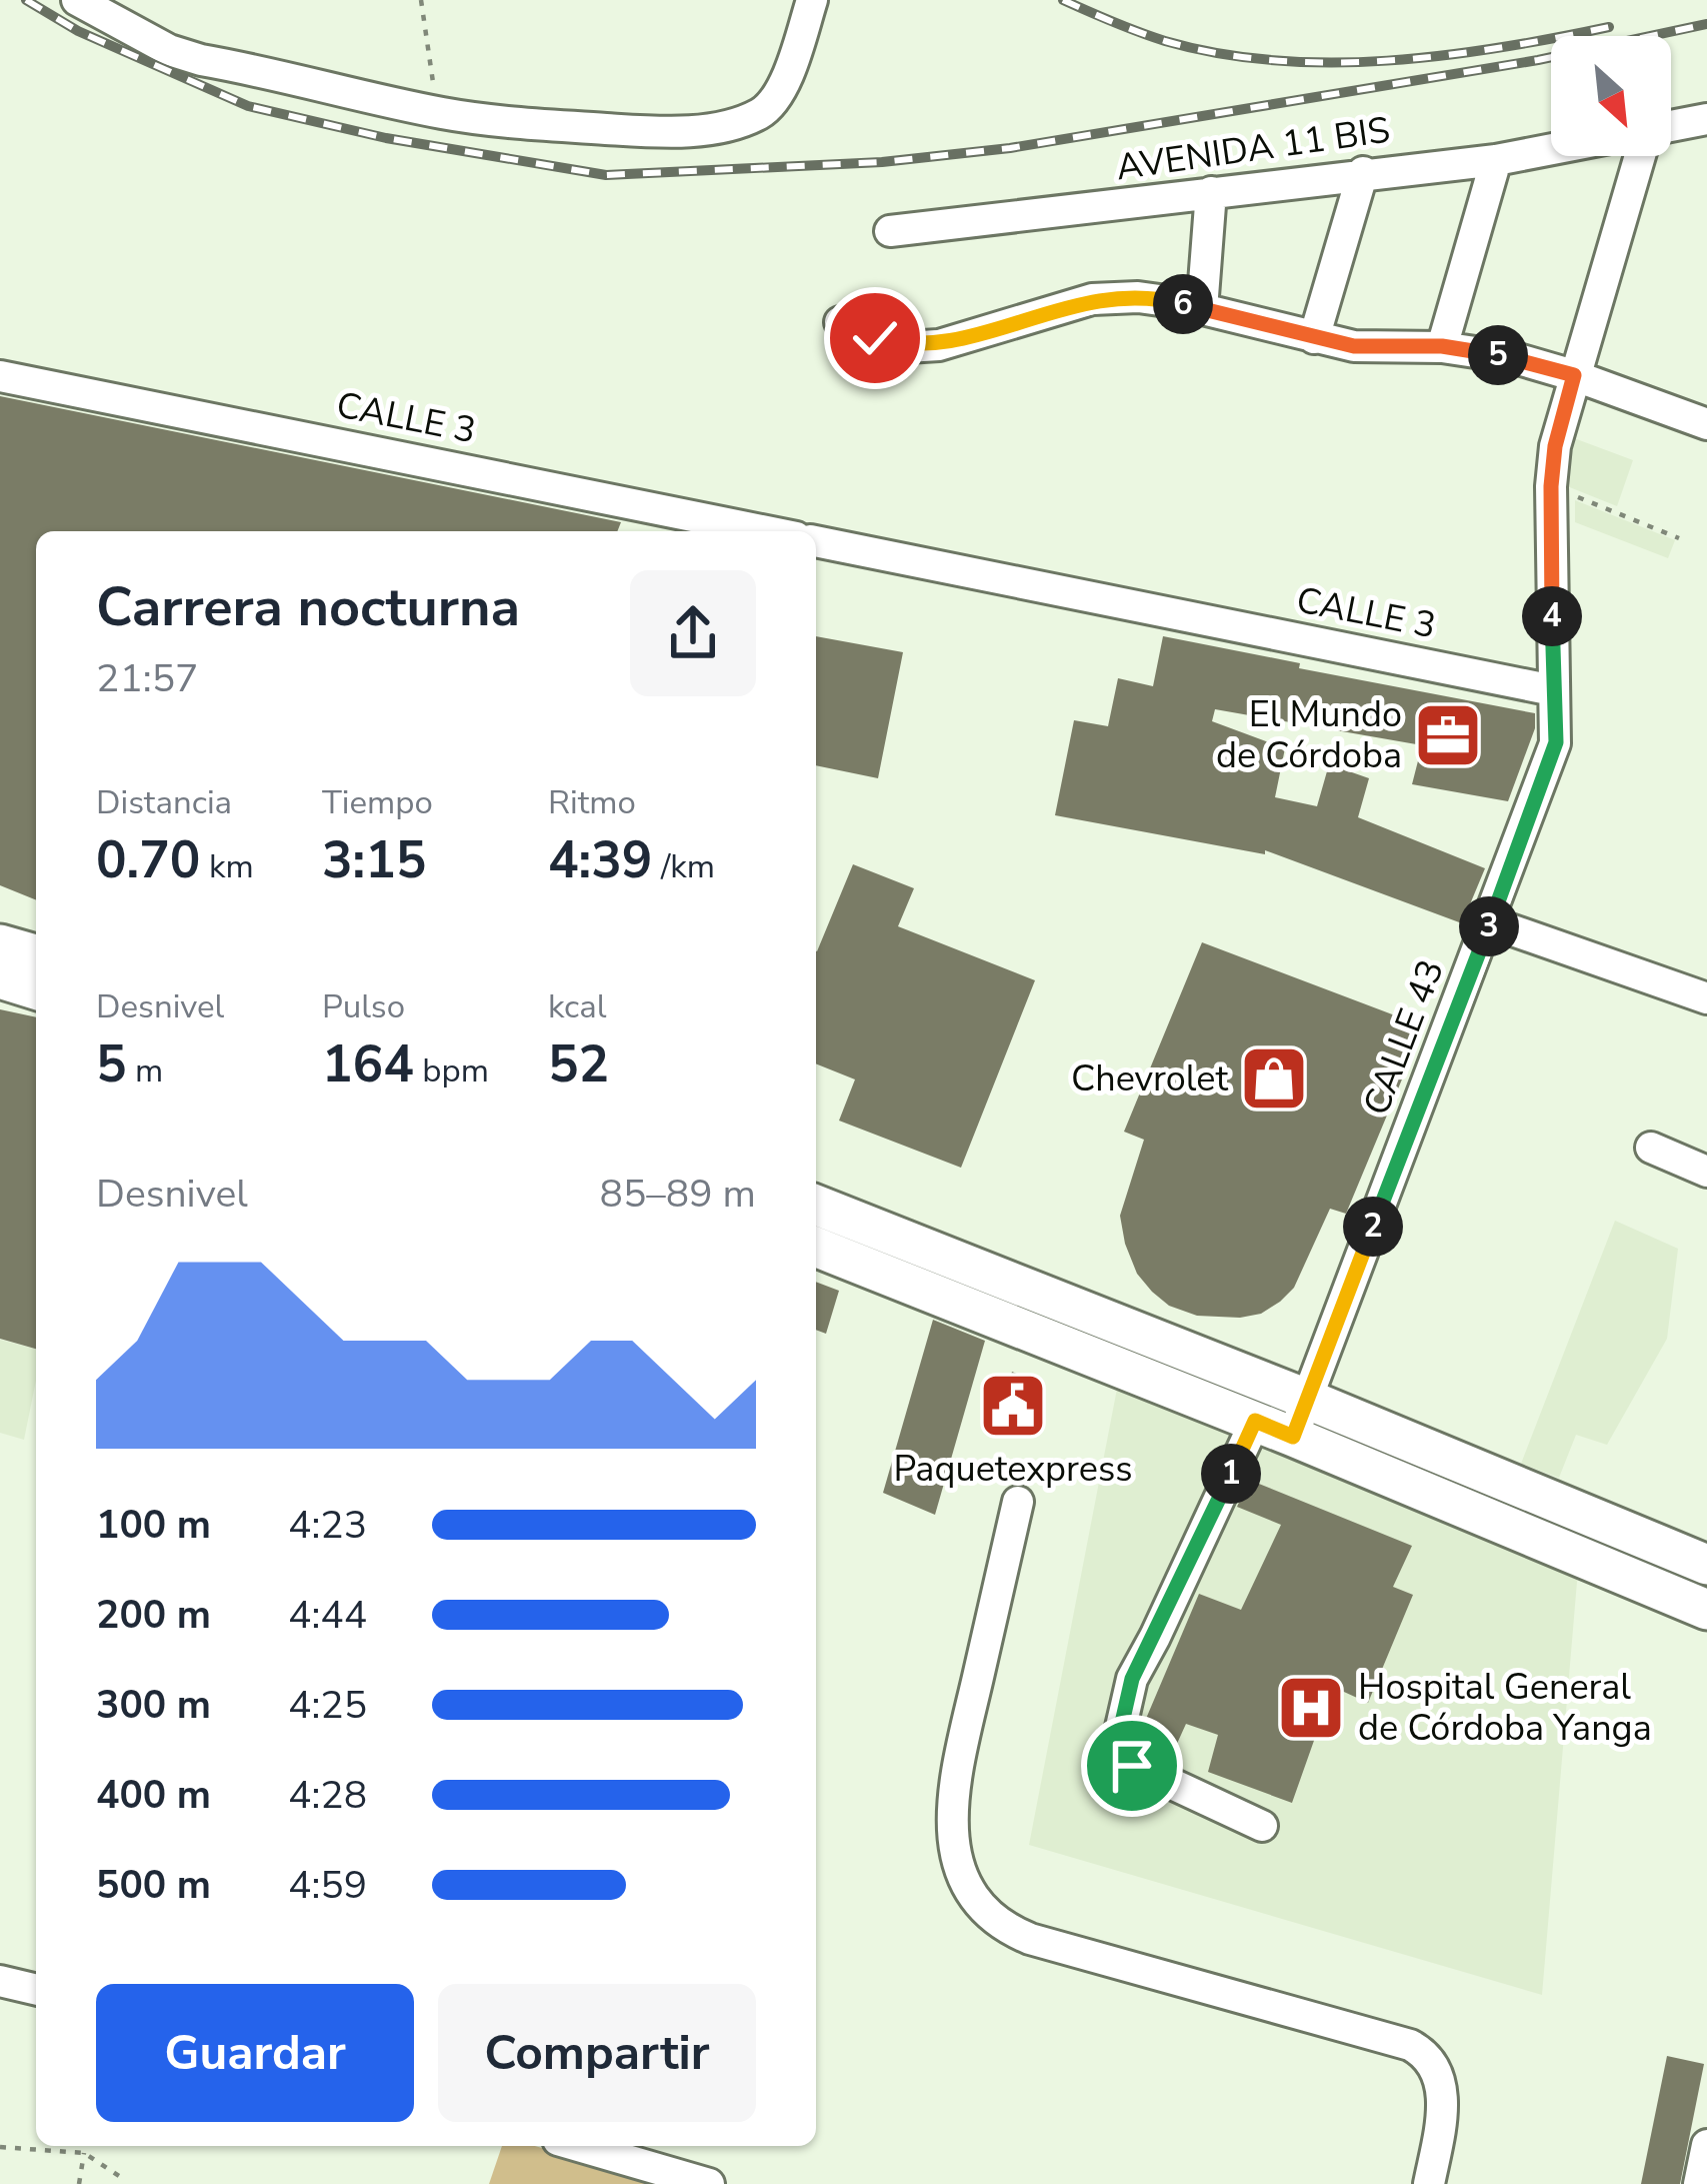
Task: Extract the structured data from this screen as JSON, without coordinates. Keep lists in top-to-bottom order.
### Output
{
  "streets": {
    "street": ["AVENIDA 11 BIS", "CALLE 3", "CALLE 43"]
  },
  "crossings": [
    ["CALLE 3", "CALLE 43"]
  ],
  "places": {
    "office": ["El Mundo de Córdoba"],
    "shop": ["Chevrolet"],
    "public building": ["Paquetexpress"],
    "hospital": ["Hospital General de Córdoba Yanga"]
  },
  "north": "bottom right",
  "page": {
    "pins": [
      "6",
      "5",
      "4",
      "3",
      "2",
      "1"
    ],
    "heading": ["Carrera nocturna", "21:57"],
    "stats": [
      ["Distancia", "0.70 km"],
      ["Tiempo", "3:15"],
      ["Ritmo", "4:39 /km"],
      ["Desnivel", "5 m"],
      ["Pulso", "164 bpm"],
      ["kcal", "52"]
    ],
    "chart": ["Desnivel", "85–89 m"],
    "list": [
      {
        "name": "100 m",
        "note": "4:23"
      },
      {
        "name": "200 m",
        "note": "4:44"
      },
      {
        "name": "300 m",
        "note": "4:25"
      },
      {
        "name": "400 m",
        "note": "4:28"
      },
      {
        "name": "500 m",
        "note": "4:59"
      }
    ],
    "buttons": ["Guardar", "Compartir"]
  }
}
